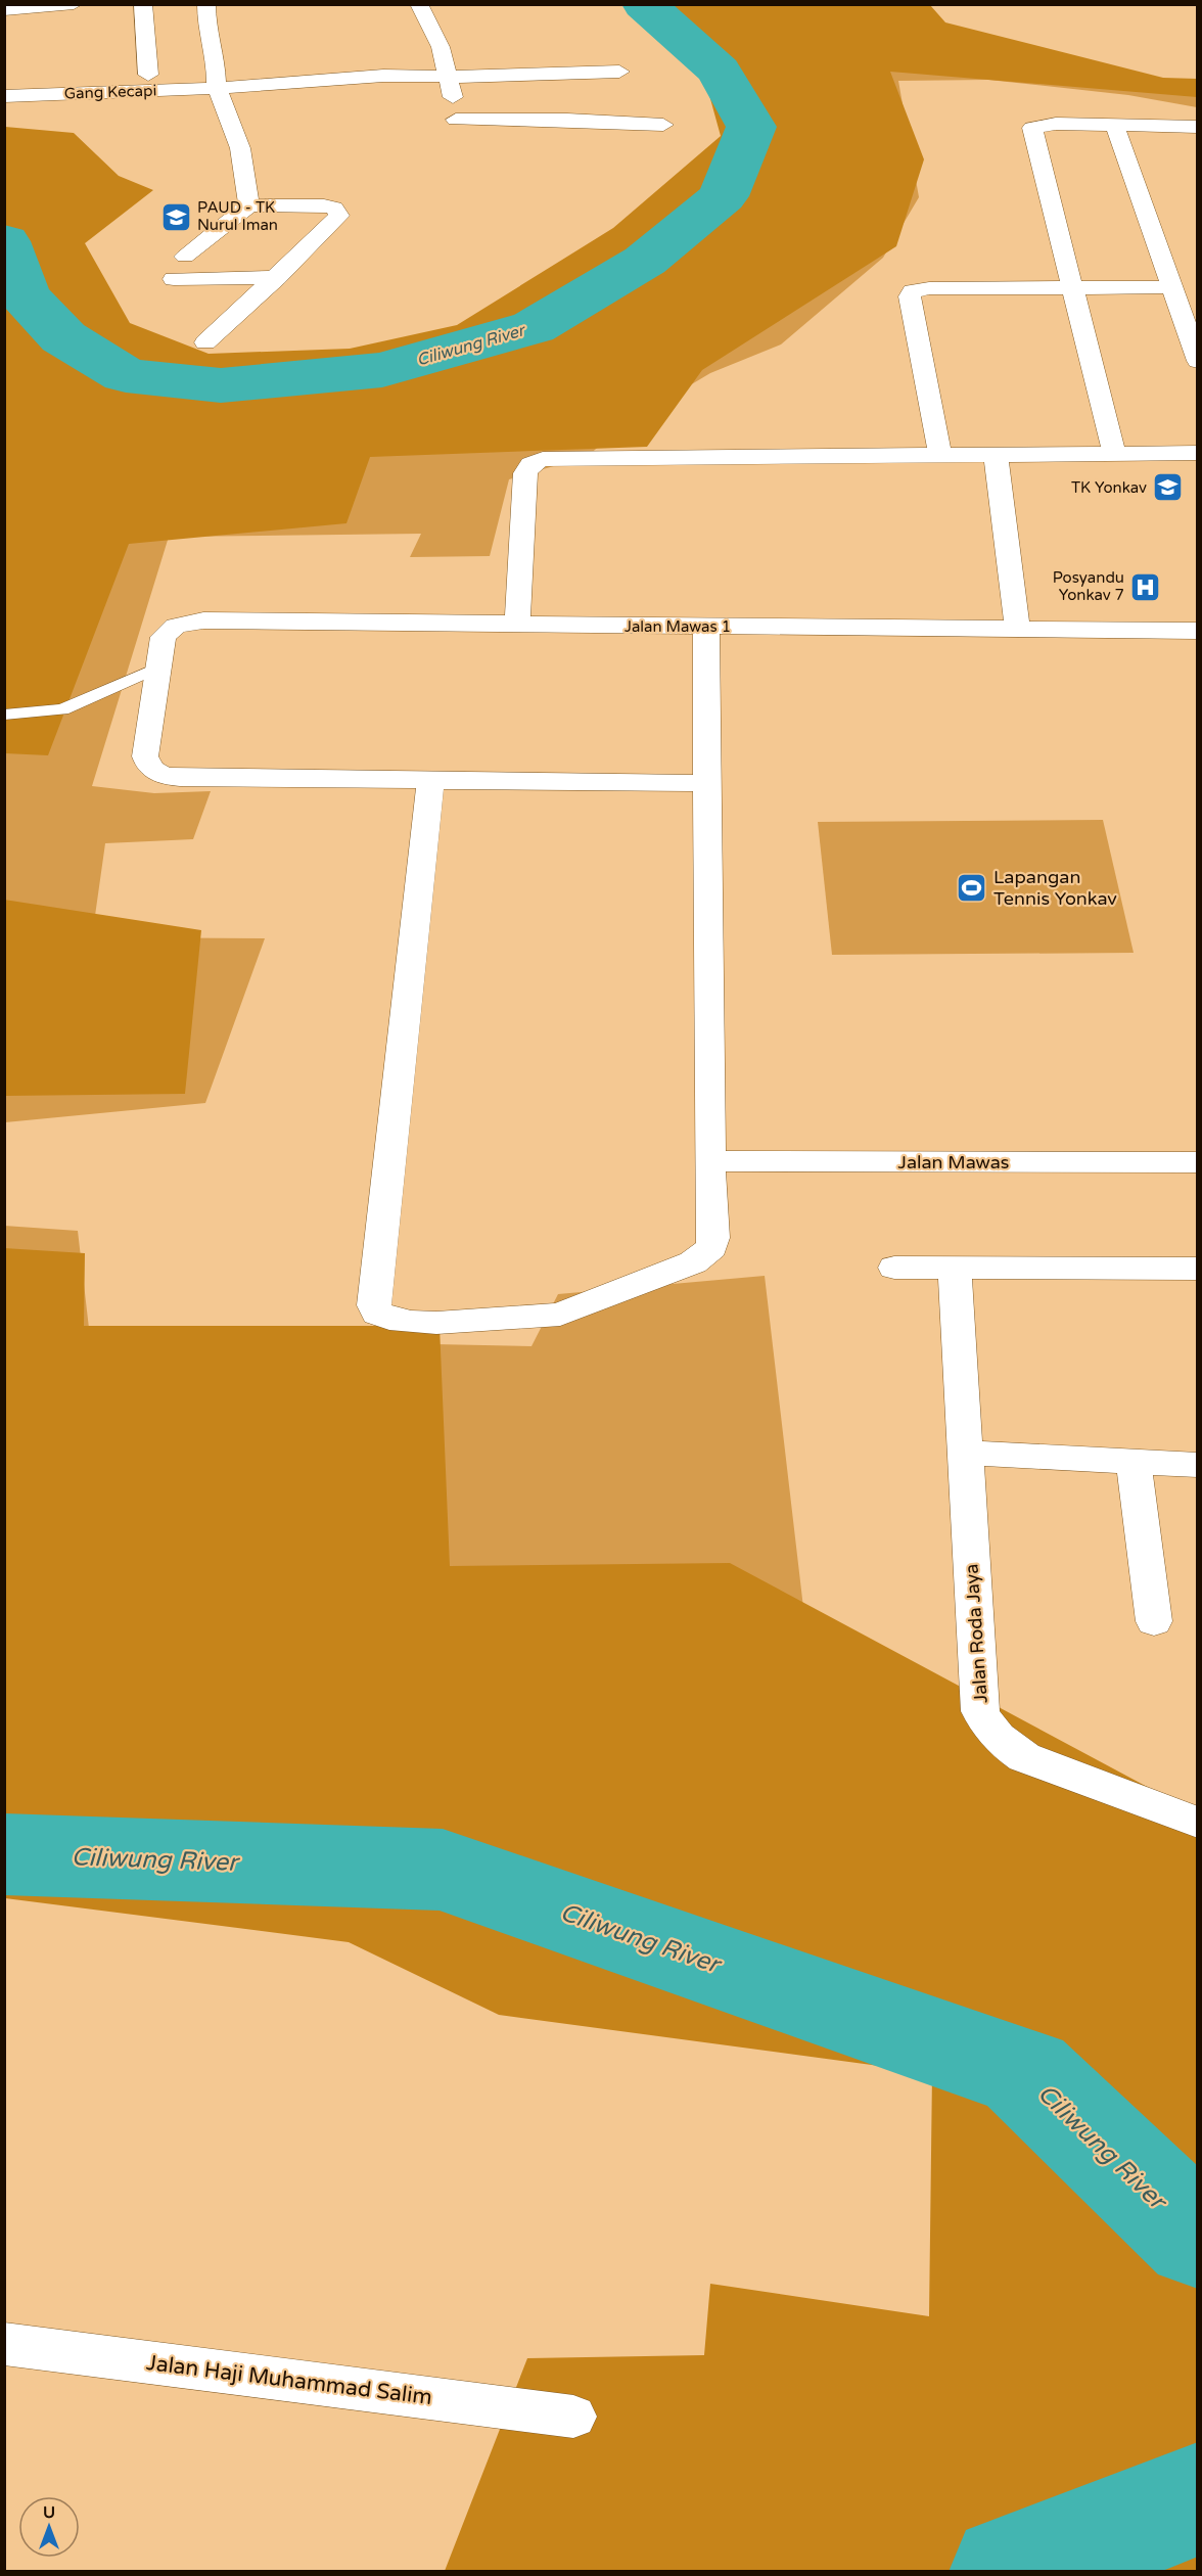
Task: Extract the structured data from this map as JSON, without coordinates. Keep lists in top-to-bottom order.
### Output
{
  "streets": {
    "street": [
      "Gang Kecapi",
      "Jalan Mawas 1",
      "Jalan Mawas",
      "Jalan Roda Jaya",
      "Jalan Haji Muhammad Salim"
    ]
  },
  "water": ["Ciliwung River"],
  "places": {
    "school or university": ["PAUD - TK Nurul Iman", "TK Yonkav"],
    "hospital": ["Posyandu Yonkav 7"],
    "sports": ["Lapangan Tennis Yonkav"]
  },
  "north": "top"
}
